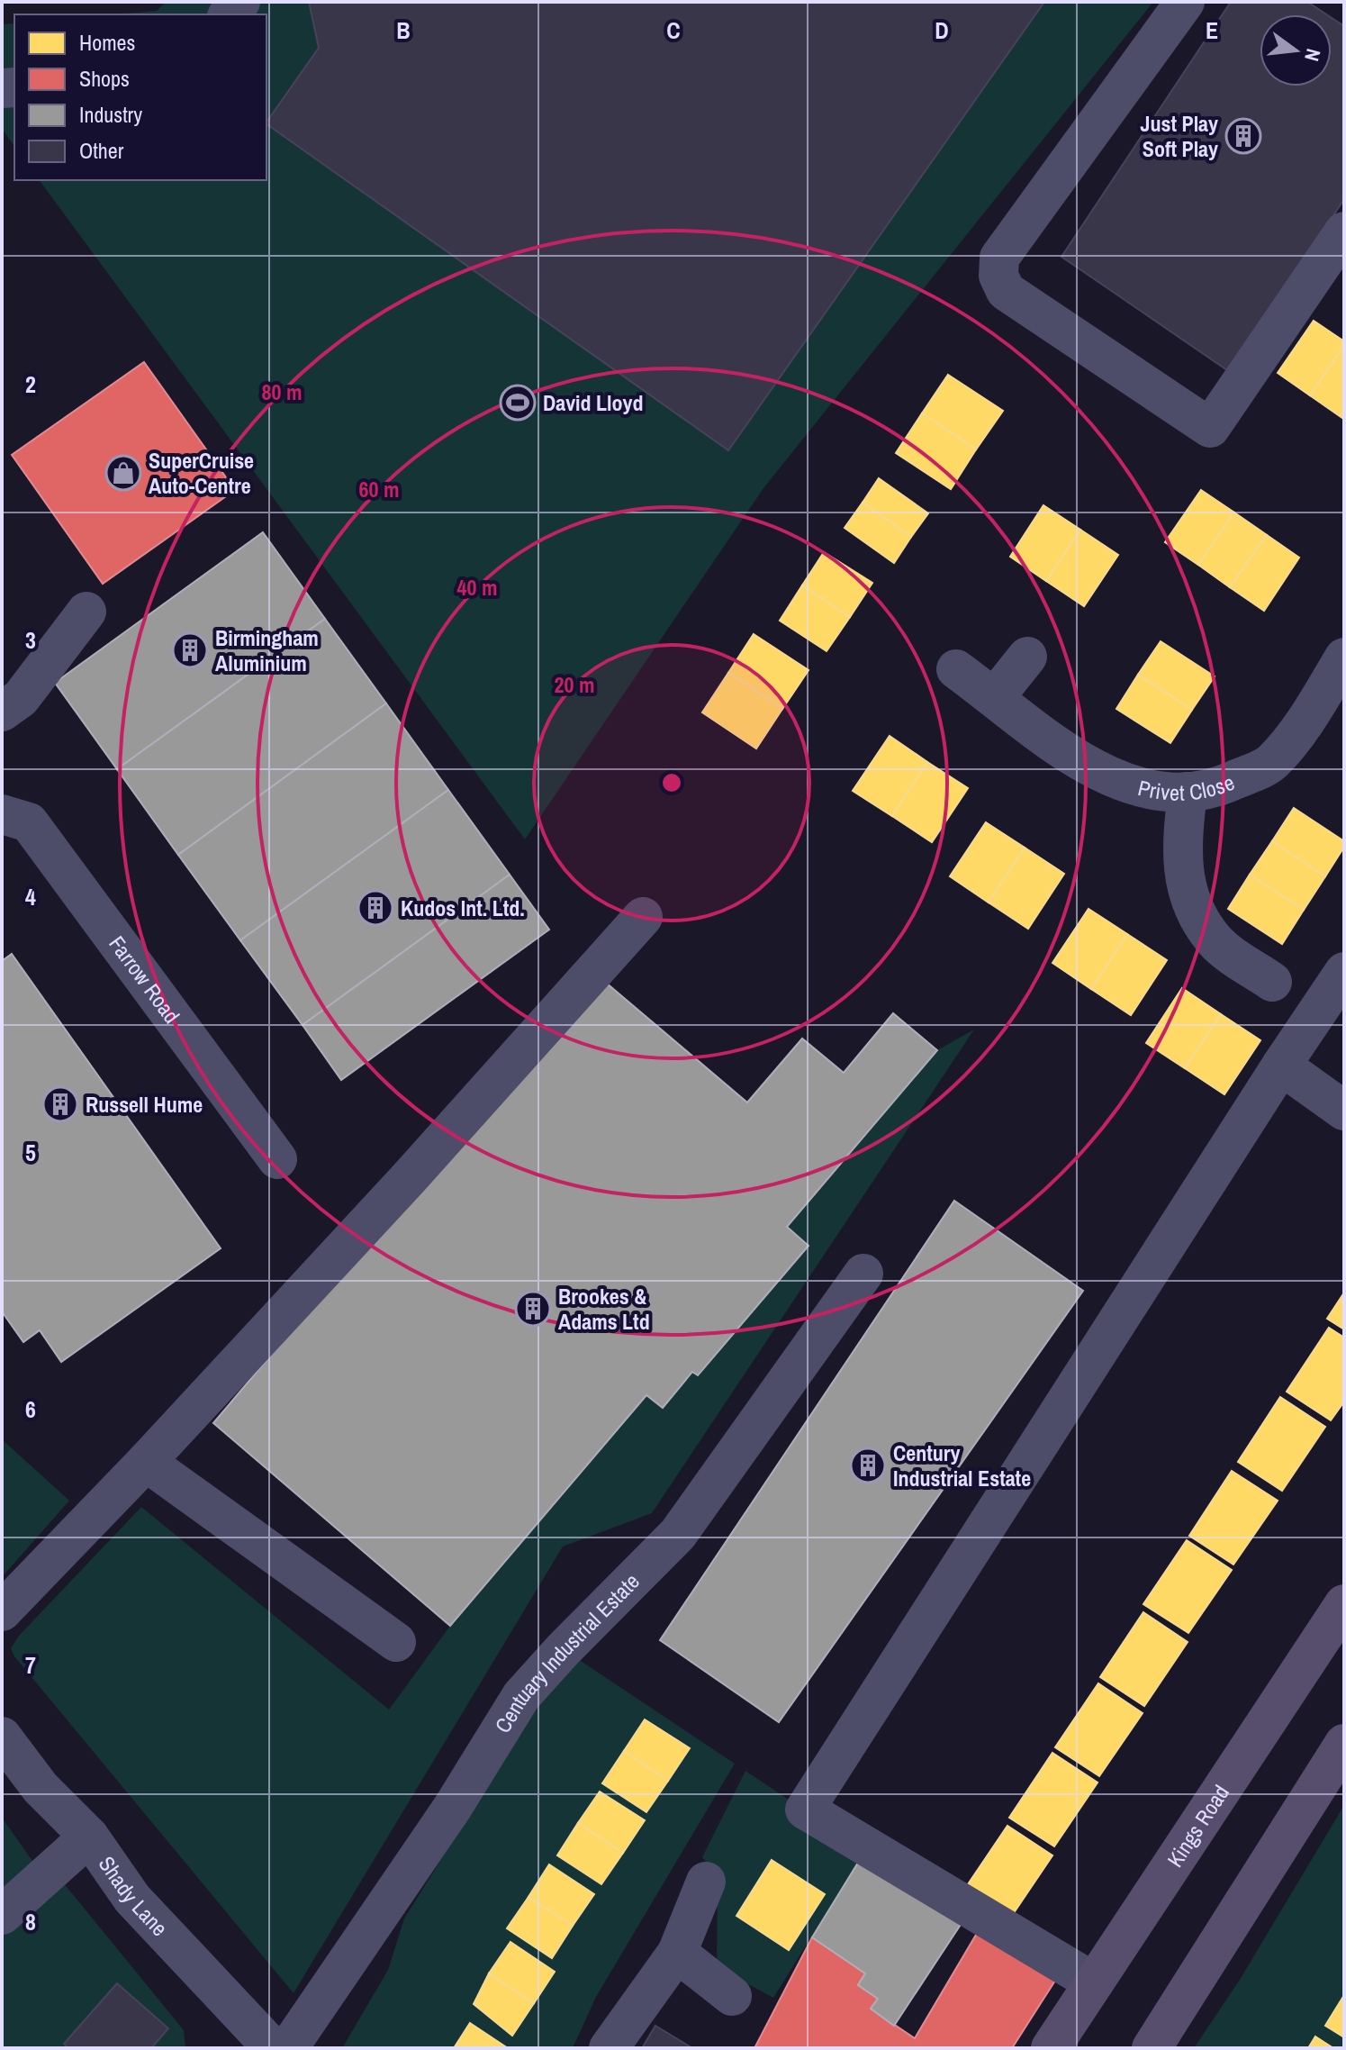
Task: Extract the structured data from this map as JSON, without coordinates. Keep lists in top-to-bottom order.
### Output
{
  "streets": {
    "main road": ["Kings Road"],
    "street": [
      "Privet Close",
      "Farrow Road",
      "Centuary Industrial Estate",
      "Shady Lane"
    ]
  },
  "places": {
    "building": [
      "Just Play Soft Play",
      "Birmingham Aluminium",
      "Kudos Int. Ltd.",
      "Russell Hume",
      "Brookes & Adams Ltd",
      "Century Industrial Estate"
    ],
    "sports": ["David Lloyd"],
    "shop": ["SuperCruise Auto-Centre"]
  },
  "legend": [
    "Homes",
    "Shops",
    "Industry",
    "Other"
  ],
  "north": "right",
  "grid": {
    "columns": [
      "B",
      "C",
      "D",
      "E"
    ],
    "rows": [
      "2",
      "3",
      "4",
      "5",
      "6",
      "7",
      "8"
    ]
  },
  "rings": [
    "80 m",
    "60 m",
    "40 m",
    "20 m"
  ]
}
